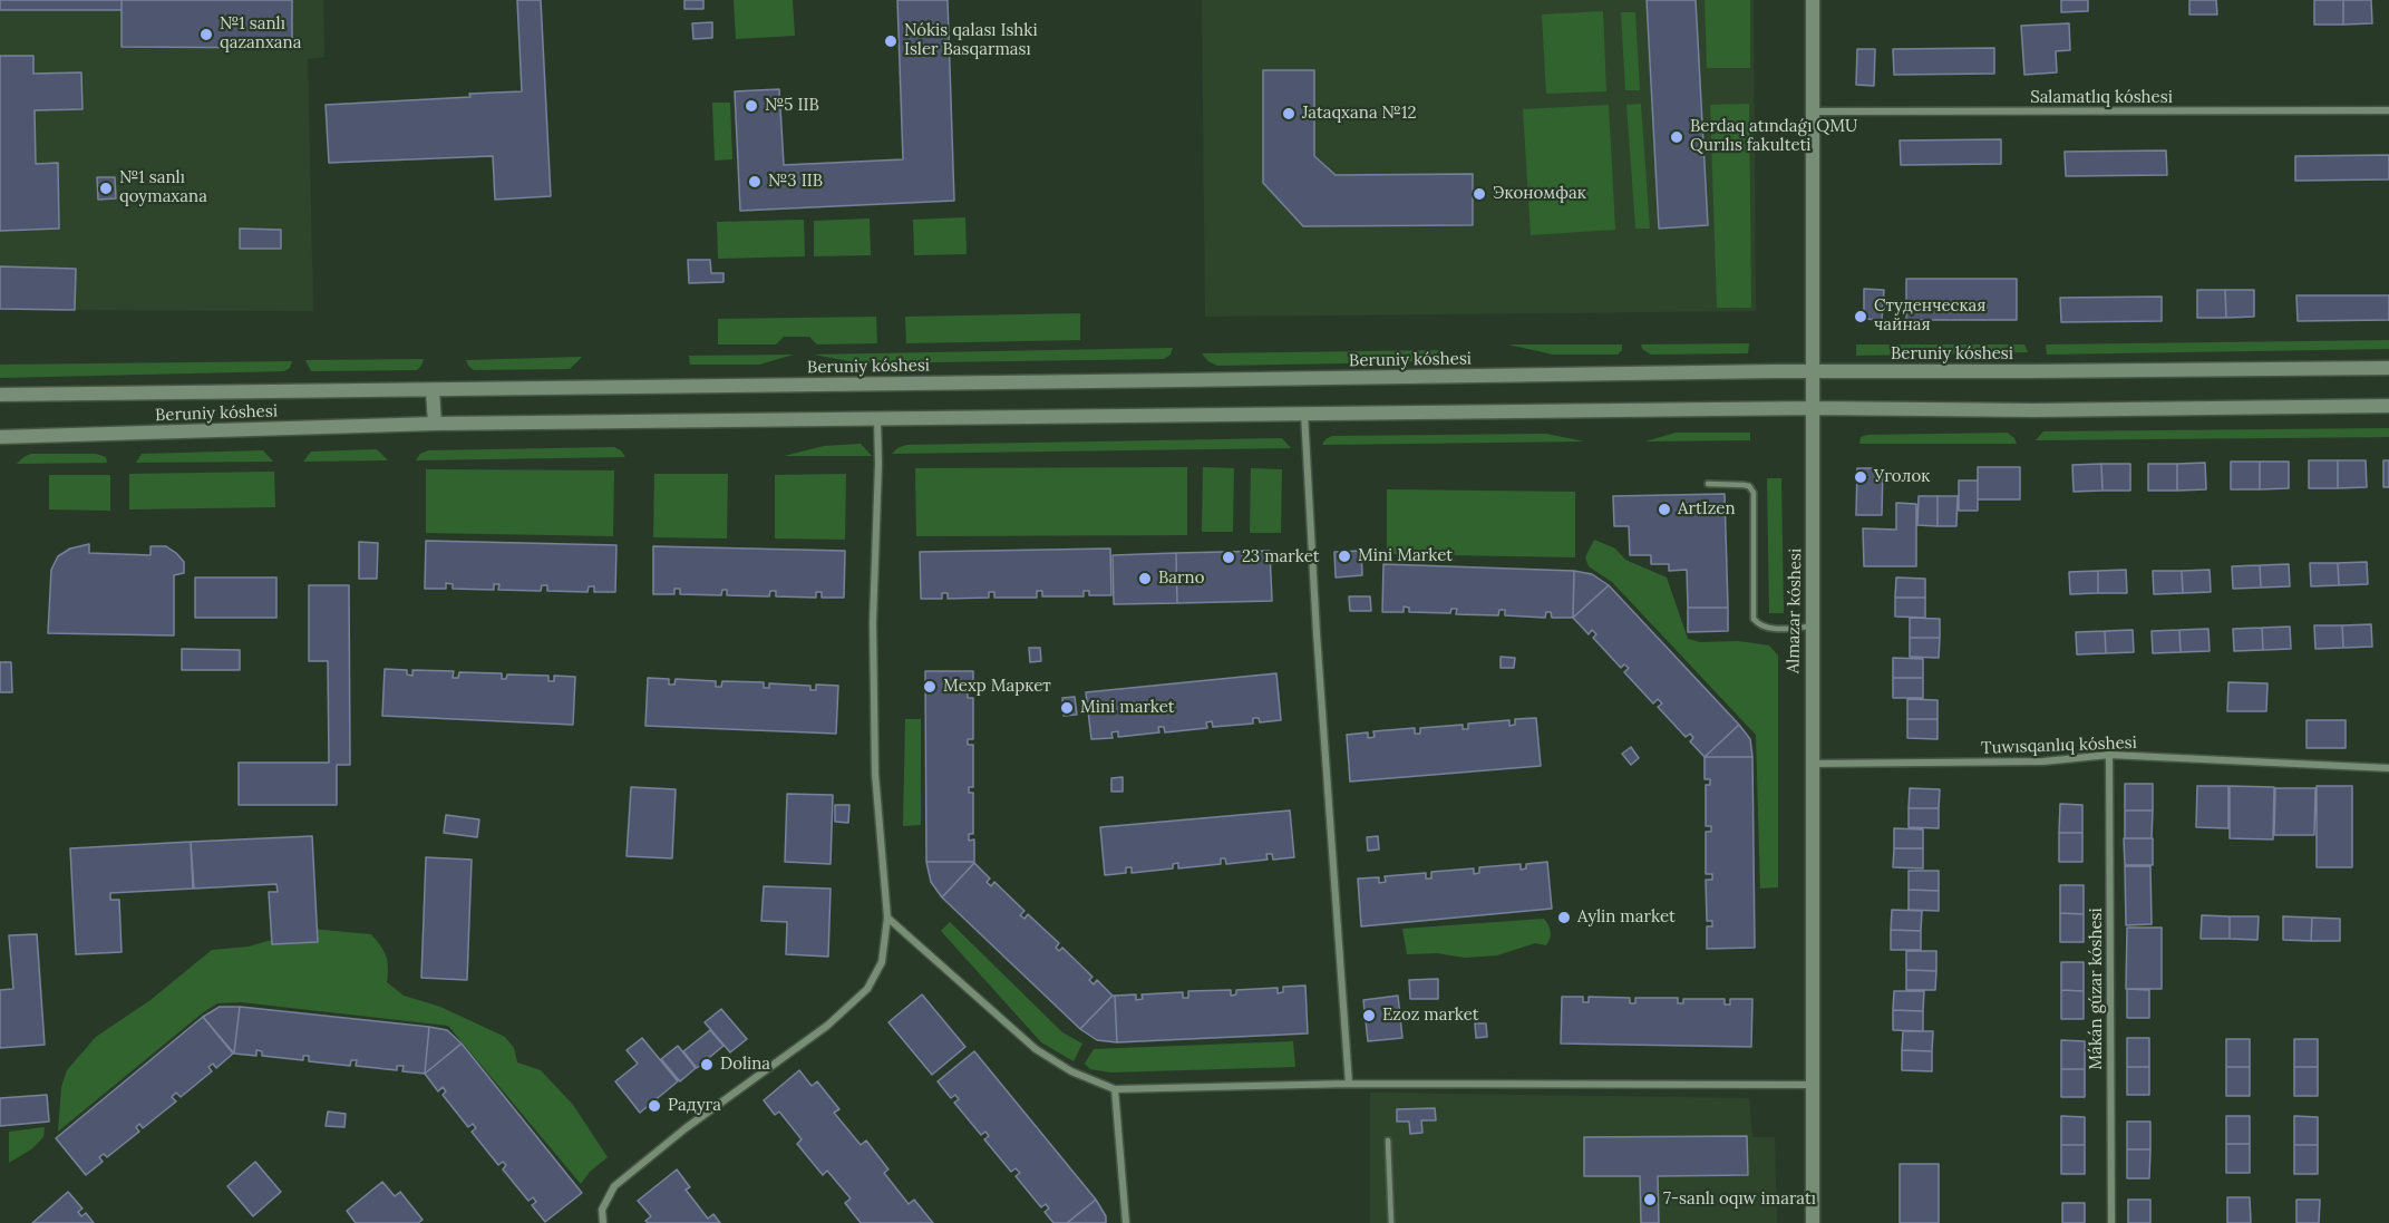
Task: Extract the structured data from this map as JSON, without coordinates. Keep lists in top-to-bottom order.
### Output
{
  "streets": {
    "street": [
      "Salamatlıq kóshesi",
      "Beruniy kóshesi",
      "Almazar kóshesi",
      "Tuwısqanlıq kóshesi",
      "Mákán gúzar kóshesi"
    ]
  },
  "crossings": [
    ["Salamatlıq kóshesi", "Almazar kóshesi"],
    ["Beruniy kóshesi", "Almazar kóshesi"],
    ["Almazar kóshesi", "Tuwısqanlıq kóshesi"],
    ["Tuwısqanlıq kóshesi", "Mákán gúzar kóshesi"]
  ],
  "places": [
    "№1 sanlı qazanxana",
    "Nókis qalası Ishki Isler Basqarması",
    "№5 IIB",
    "Jataqxana №12",
    "Berdaq atındaǵı QMU Qurılıs fakulteti",
    "№3 IIB",
    "№1 sanlı qoymaxana",
    "Экономфак",
    "Студенческая чайная",
    "Уголок",
    "ArtIzen",
    "Mini Market",
    "23 market",
    "Barno",
    "Мехр Маркет",
    "Mini market",
    "Aylin market",
    "Ezoz market",
    "Dolina",
    "Радуга",
    "7-sanlı oqıw imaratı"
  ]
}
